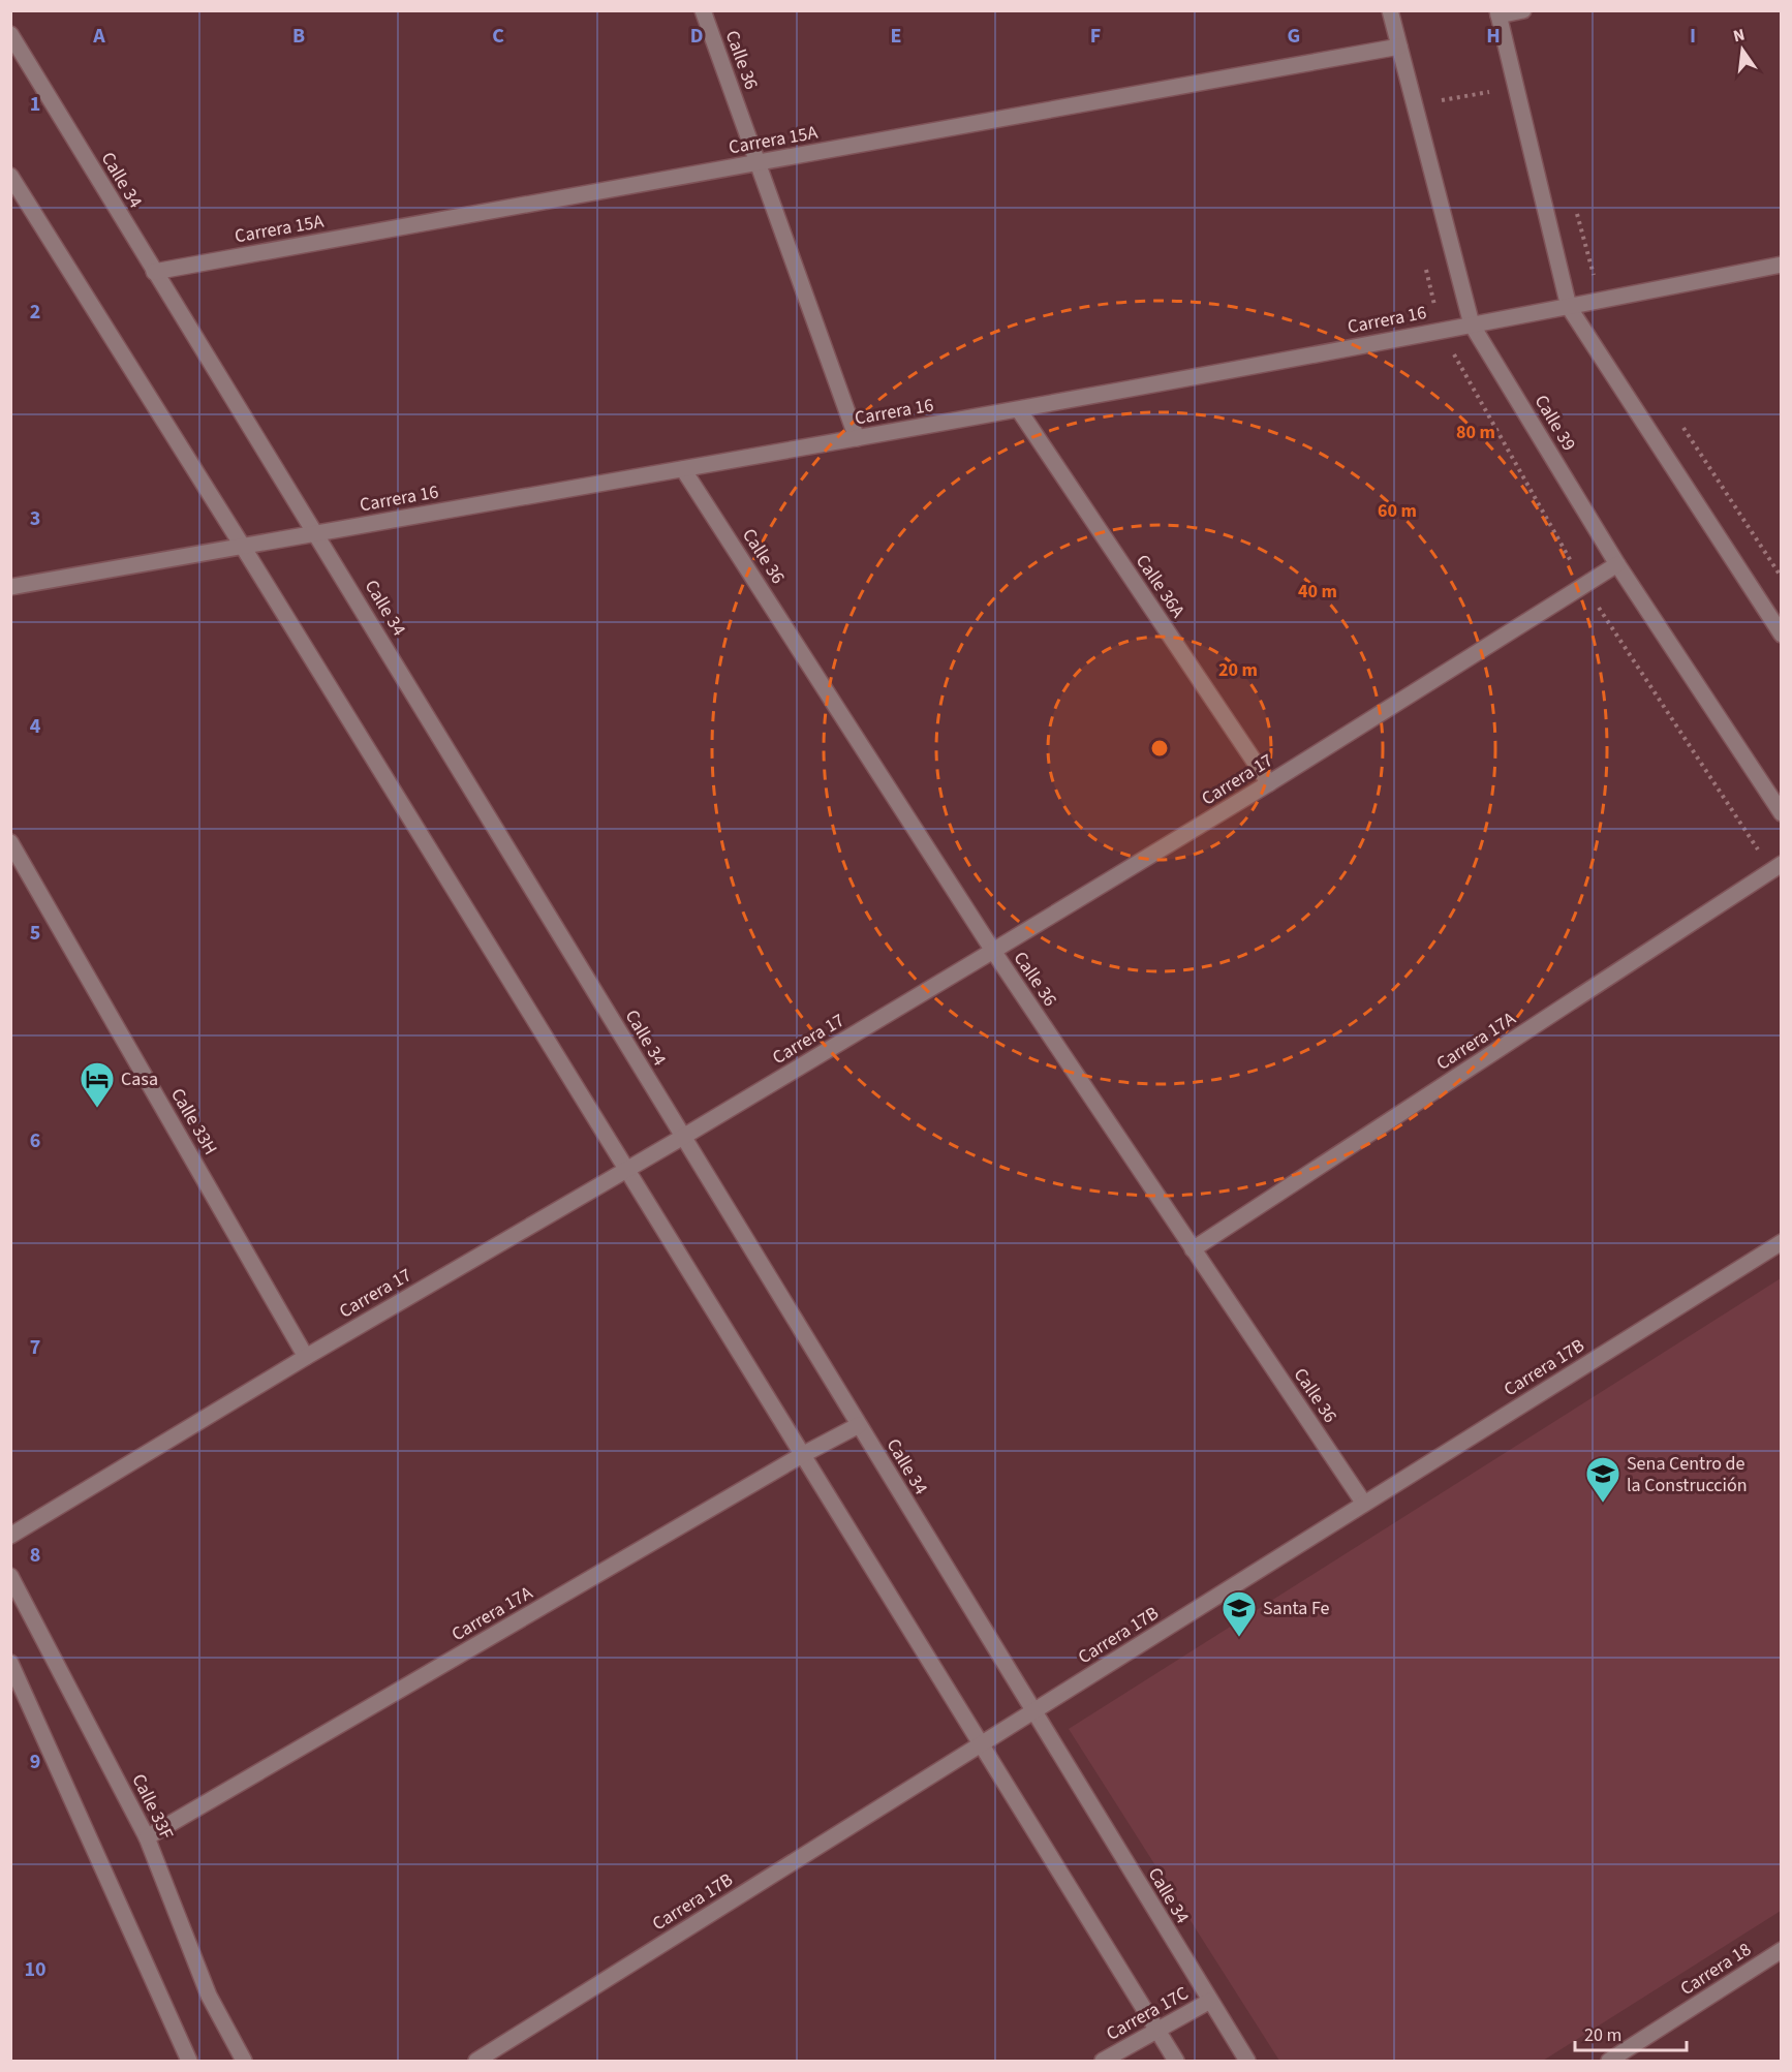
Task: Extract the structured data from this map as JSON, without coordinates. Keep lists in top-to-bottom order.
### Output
{
  "streets": {
    "street": [
      "Calle 36",
      "Carrera 15A",
      "Calle 34",
      "Carrera 16",
      "Calle 39",
      "Calle 36A",
      "Carrera 17",
      "Carrera 17A",
      "Calle 33H",
      "Carrera 17B",
      "Calle 33F",
      "Carrera 18",
      "Carrera 17C"
    ]
  },
  "crossings": [
    ["Calle 36", "Carrera 15A"],
    ["Calle 36", "Carrera 16"],
    ["Calle 36", "Carrera 17"],
    ["Calle 36", "Carrera 17A"],
    ["Calle 36", "Carrera 17B"],
    ["Carrera 15A", "Calle 34"],
    ["Carrera 15A", "Calle 39"],
    ["Calle 34", "Carrera 16"],
    ["Calle 34", "Carrera 17"],
    ["Calle 34", "Carrera 17A"],
    ["Calle 34", "Carrera 17B"],
    ["Calle 34", "Carrera 17C"],
    ["Carrera 16", "Calle 39"],
    ["Carrera 16", "Calle 36A"],
    ["Calle 39", "Carrera 17"],
    ["Calle 36A", "Carrera 17"],
    ["Carrera 17", "Calle 33H"],
    ["Carrera 17A", "Calle 33F"]
  ],
  "places": {
    "hotel": ["Casa"],
    "school or university": ["Sena Centro de la Construcción", "Santa Fe"]
  },
  "scale_bar": "20 m",
  "north": "top",
  "grid": {
    "columns": [
      "A",
      "B",
      "C",
      "D",
      "E",
      "F",
      "G",
      "H",
      "I"
    ],
    "rows": [
      "1",
      "2",
      "3",
      "4",
      "5",
      "6",
      "7",
      "8",
      "9",
      "10"
    ]
  },
  "rings": [
    "80 m",
    "60 m",
    "40 m",
    "20 m"
  ]
}
